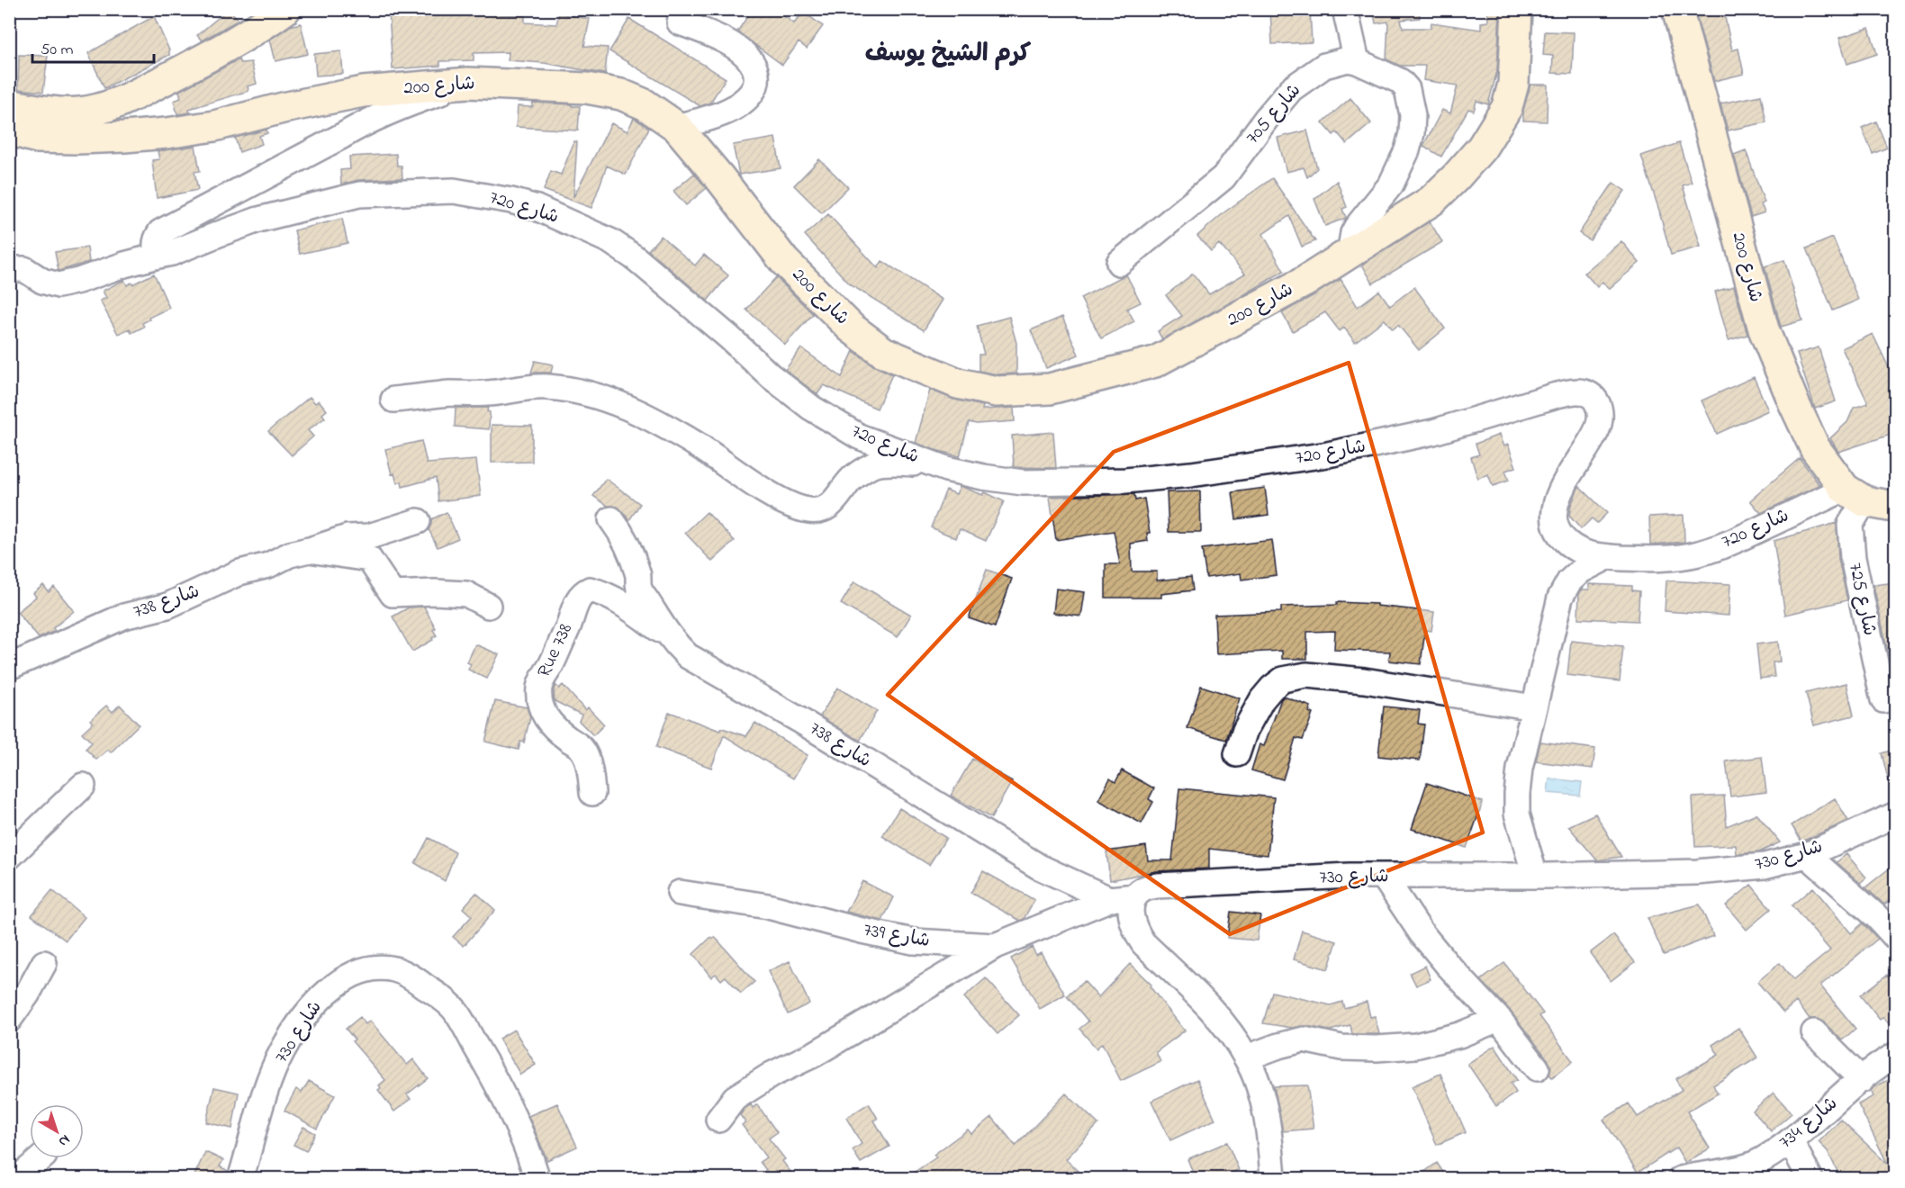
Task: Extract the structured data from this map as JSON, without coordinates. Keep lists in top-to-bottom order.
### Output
{
  "streets": {
    "main road": ["شارع 200"],
    "street": [
      "شارع 705",
      "شارع 720",
      "شارع 725",
      "شارع 738",
      "Rue 738",
      "شارع 730",
      "شارع 739",
      "شارع 734"
    ]
  },
  "crossings": [
    ["شارع 200", "شارع 720"],
    ["شارع 200", "شارع 725"],
    ["شارع 720", "شارع 725"],
    ["شارع 738", "Rue 738"],
    ["شارع 738", "شارع 730"],
    ["شارع 738", "شارع 739"]
  ],
  "districts": ["كرم الشيخ يوسف"],
  "scale_bar": "50 m",
  "north": "bottom right"
}
